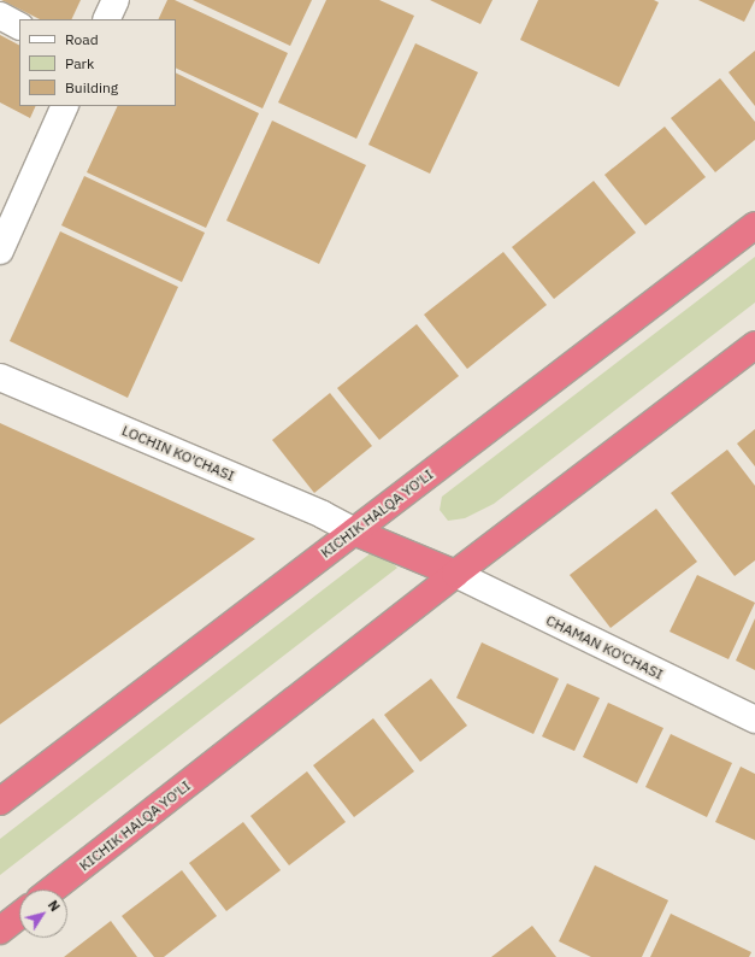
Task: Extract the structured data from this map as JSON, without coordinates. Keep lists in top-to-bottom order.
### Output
{
  "streets": {
    "highway": ["KICHIK HALQA YO'LI"],
    "street": ["LOCHIN KO'CHASI", "CHAMAN KO'CHASI"]
  },
  "crossings": [
    ["LOCHIN KO'CHASI", "KICHIK HALQA YO'LI"],
    ["KICHIK HALQA YO'LI", "CHAMAN KO'CHASI"]
  ],
  "legend": ["Road", "Park", "Building"],
  "north": "top right"
}
